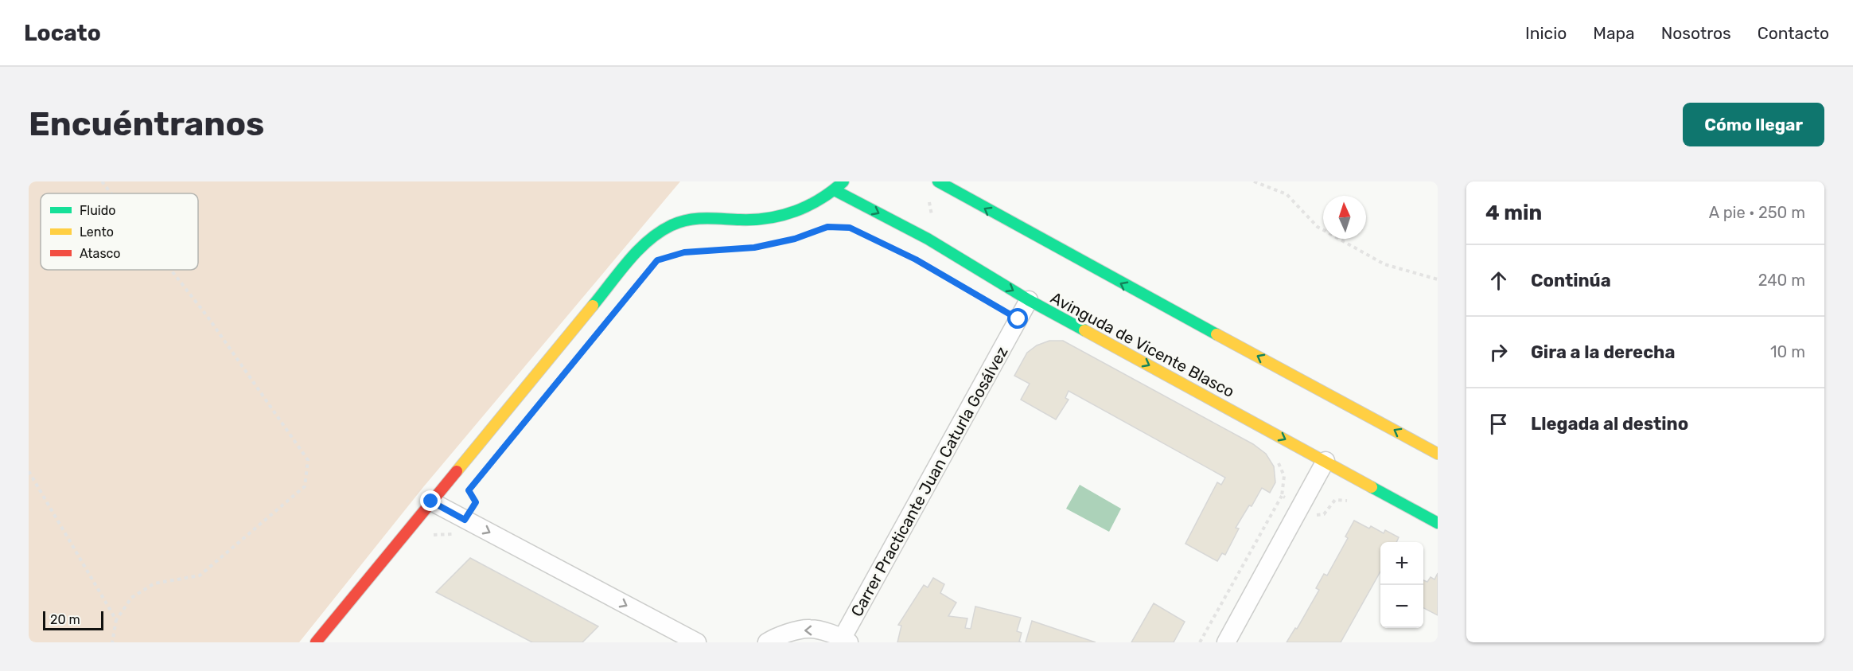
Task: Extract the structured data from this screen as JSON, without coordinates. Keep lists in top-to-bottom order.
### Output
{
  "streets": {
    "street": ["Avinguda de Vicente Blasco", "Carrer Practicante Juan Caturla Gosálvez"]
  },
  "crossings": [
    ["Avinguda de Vicente Blasco", "Carrer Practicante Juan Caturla Gosálvez"]
  ],
  "legend": ["Fluido", "Lento", "Atasco"],
  "scale_bar": "20 m",
  "north": "top",
  "page": {
    "header": "Locato",
    "nav": [
      "Inicio",
      "Mapa",
      "Nosotros",
      "Contacto"
    ],
    "buttons": "Cómo llegar",
    "title": "Encuéntranos",
    "heading": ["4 min", "A pie · 250 m"],
    "list": [
      ["Continúa", "240 m"],
      ["Gira a la derecha", "10 m"],
      "Llegada al destino"
    ],
    "map_buttons": ["+", "−"],
    "scale": "20 m"
  }
}
